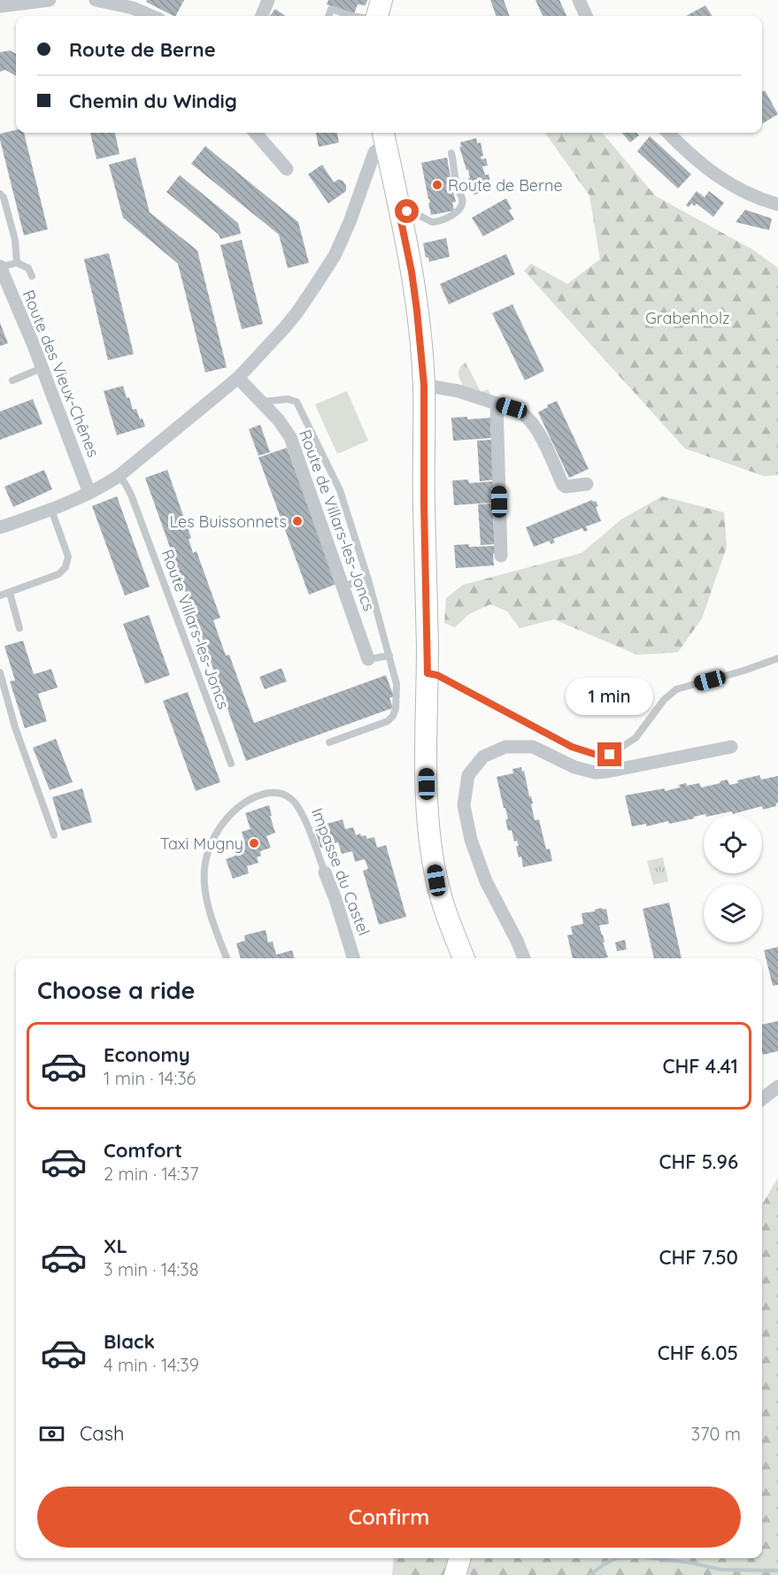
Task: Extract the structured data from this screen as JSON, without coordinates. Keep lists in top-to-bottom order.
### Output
{
  "streets": {
    "street": ["Route des Vieux-Chênes", "Route de Villars-les-Joncs", "Impasse du Castel"],
    "lane": ["Route Villars-les-Joncs"]
  },
  "parks": ["Grabenholz"],
  "places": ["Route de Berne", "Les Buissonnets", "Taxi Mugny"],
  "page": {
    "banner": ["Route de Berne", "Chemin du Windig"],
    "bubble": "1 min",
    "heading": "Choose a ride",
    "list": [
      {
        "name": "Economy",
        "note": "1 min · 14:36",
        "value": "CHF 4.41"
      },
      {
        "name": "Comfort",
        "note": "2 min · 14:37",
        "value": "CHF 5.96"
      },
      {
        "name": "XL",
        "note": "3 min · 14:38",
        "value": "CHF 7.50"
      },
      {
        "name": "Black",
        "note": "4 min · 14:39",
        "value": "CHF 6.05"
      }
    ],
    "pay": ["Cash", "370 m"],
    "buttons": "Confirm"
  }
}
